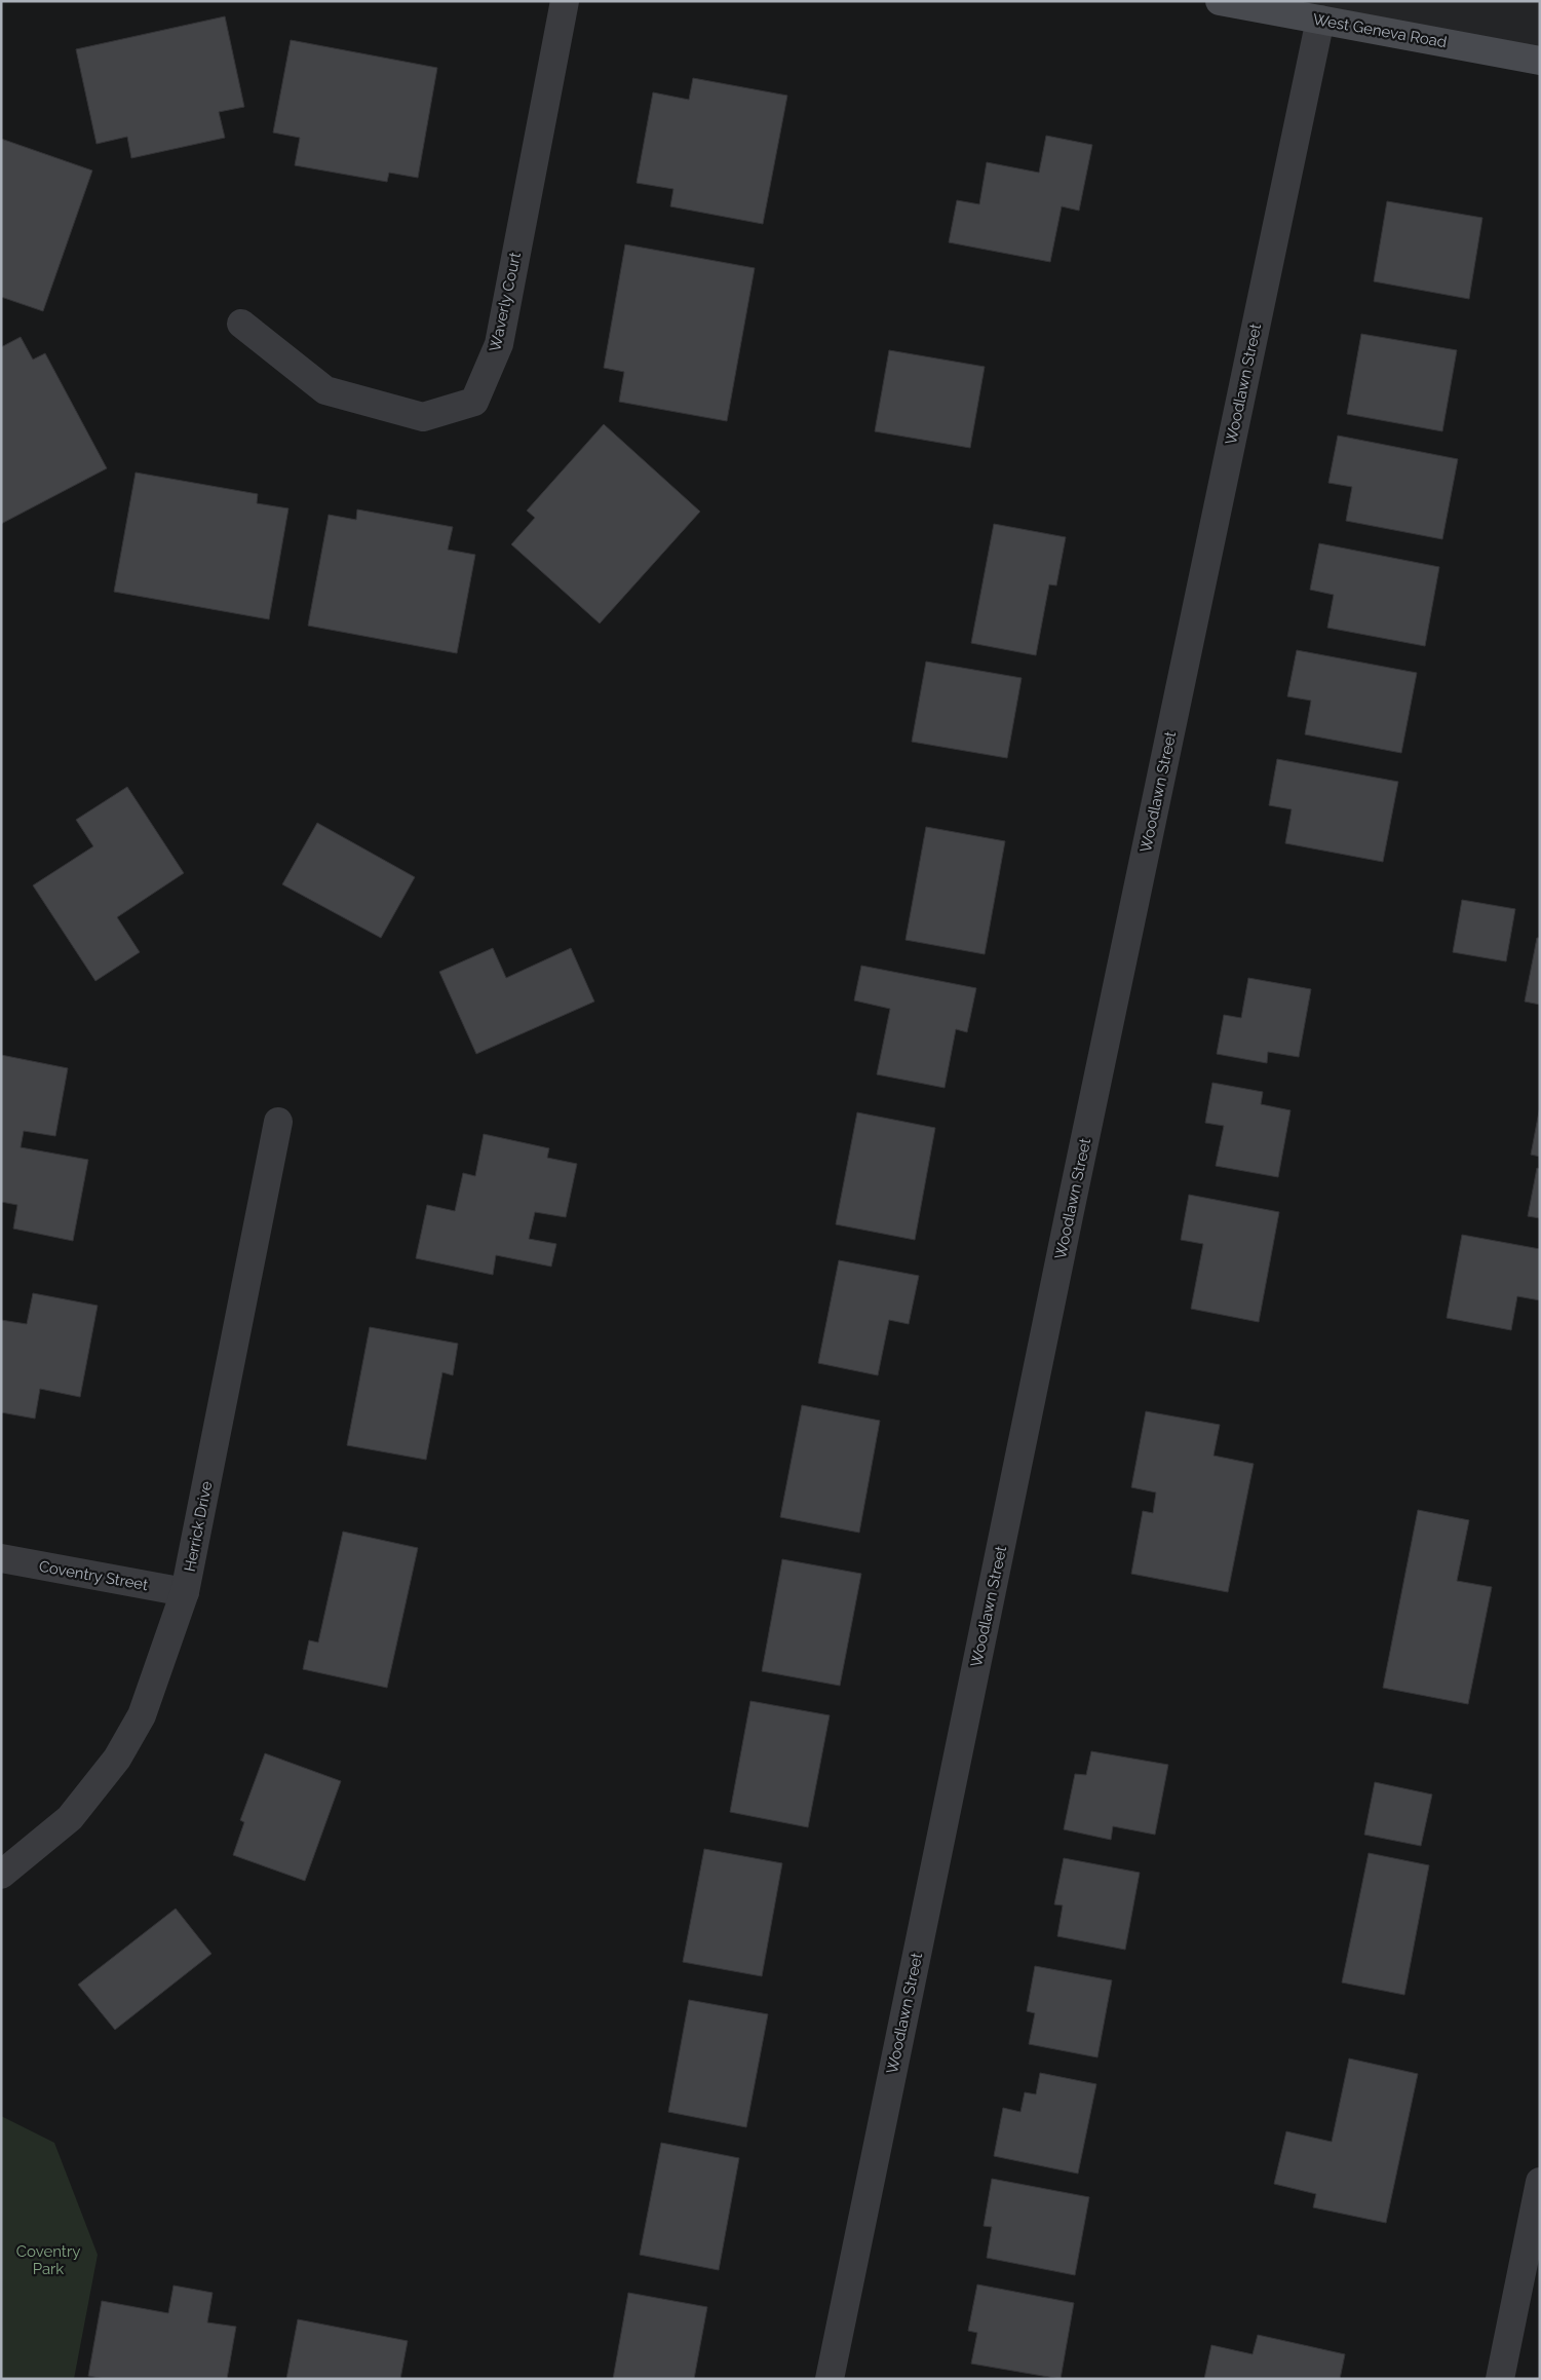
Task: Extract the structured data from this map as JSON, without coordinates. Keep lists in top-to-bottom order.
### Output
{
  "streets": {
    "main road": ["West Geneva Road"],
    "street": [
      "Waverly Court",
      "Woodlawn Street",
      "Herrick Drive",
      "Coventry Street"
    ]
  },
  "crossings": [
    ["West Geneva Road", "Woodlawn Street"],
    ["Herrick Drive", "Coventry Street"]
  ],
  "parks": ["Coventry Park"]
}
